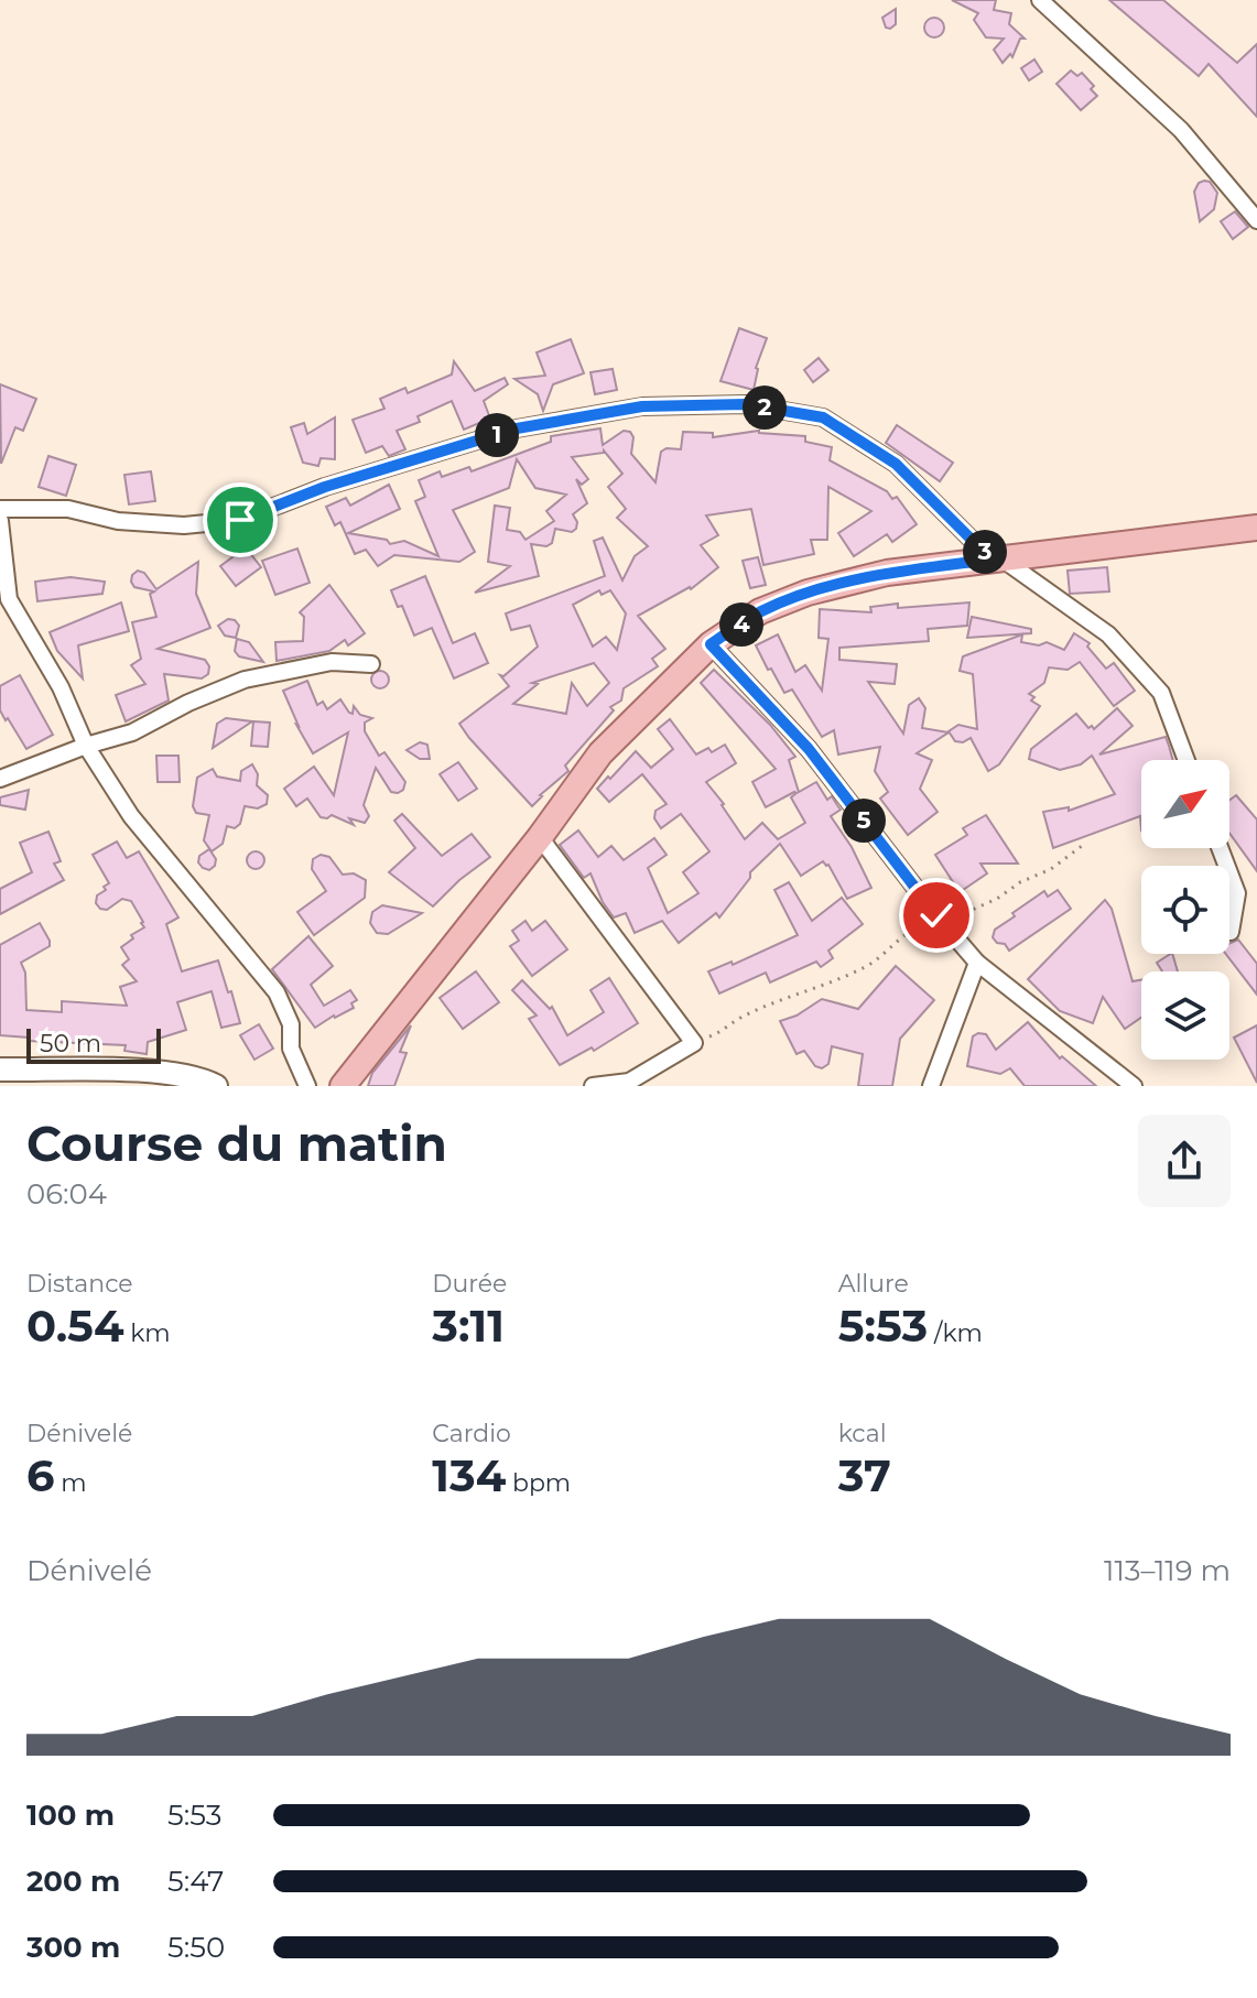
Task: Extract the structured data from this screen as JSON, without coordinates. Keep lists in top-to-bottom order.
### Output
{
  "scale_bar": "50 m",
  "north": "top right",
  "page": {
    "pins": [
      "2",
      "1",
      "3",
      "4",
      "5"
    ],
    "scale": "50 m",
    "heading": ["Course du matin", "06:04"],
    "stats": [
      ["Distance", "0.54 km"],
      ["Durée", "3:11"],
      ["Allure", "5:53 /km"],
      ["Dénivelé", "6 m"],
      ["Cardio", "134 bpm"],
      ["kcal", "37"]
    ],
    "chart": ["Dénivelé", "113–119 m"],
    "list": [
      {
        "name": "100 m",
        "note": "5:53"
      },
      {
        "name": "200 m",
        "note": "5:47"
      },
      {
        "name": "300 m",
        "note": "5:50"
      }
    ]
  }
}
